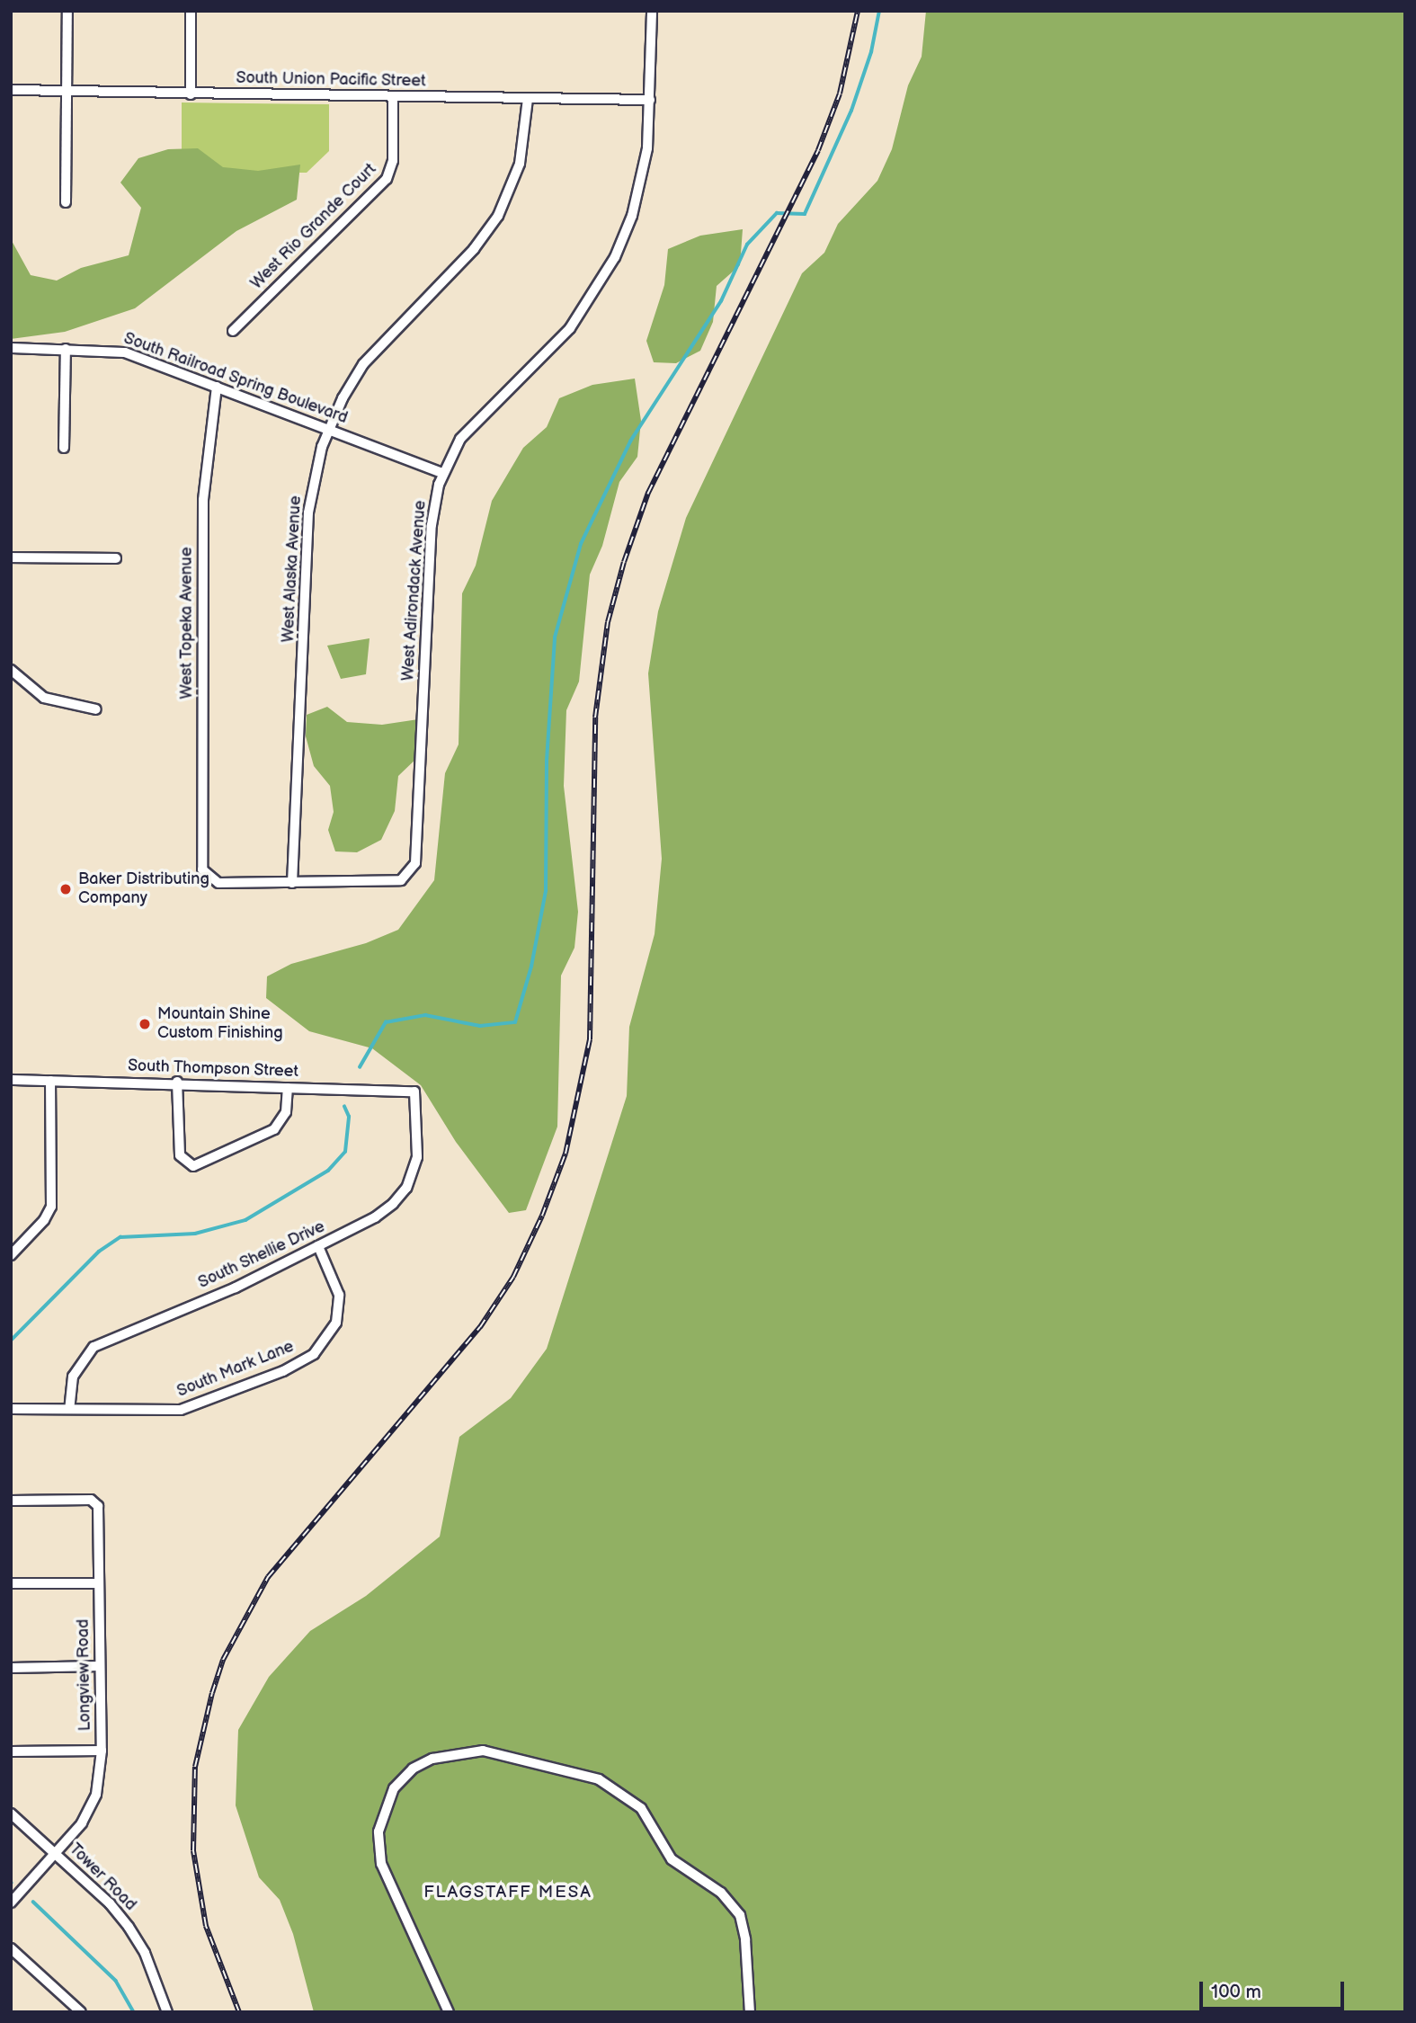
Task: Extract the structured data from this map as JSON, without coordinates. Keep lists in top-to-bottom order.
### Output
{
  "streets": {
    "street": [
      "South Union Pacific Street",
      "West Rio Grande Court",
      "South Railroad Spring Boulevard",
      "West Alaska Avenue",
      "West Adirondack Avenue",
      "West Topeka Avenue",
      "South Thompson Street",
      "South Shellie Drive",
      "South Mark Lane",
      "Longview Road",
      "Tower Road"
    ]
  },
  "crossings": [
    ["South Union Pacific Street", "West Rio Grande Court"],
    ["South Union Pacific Street", "West Alaska Avenue"],
    ["South Union Pacific Street", "West Adirondack Avenue"],
    ["South Railroad Spring Boulevard", "West Alaska Avenue"],
    ["South Railroad Spring Boulevard", "West Adirondack Avenue"],
    ["South Railroad Spring Boulevard", "West Topeka Avenue"],
    ["West Alaska Avenue", "West Adirondack Avenue"],
    ["West Alaska Avenue", "West Topeka Avenue"],
    ["West Adirondack Avenue", "West Topeka Avenue"],
    ["South Thompson Street", "South Shellie Drive"],
    ["South Shellie Drive", "South Mark Lane"],
    ["Longview Road", "Tower Road"]
  ],
  "districts": ["FLAGSTAFF MESA"],
  "places": ["Baker Distributing Company", "Mountain Shine Custom Finishing"],
  "scale_bar": "100 m"
}
